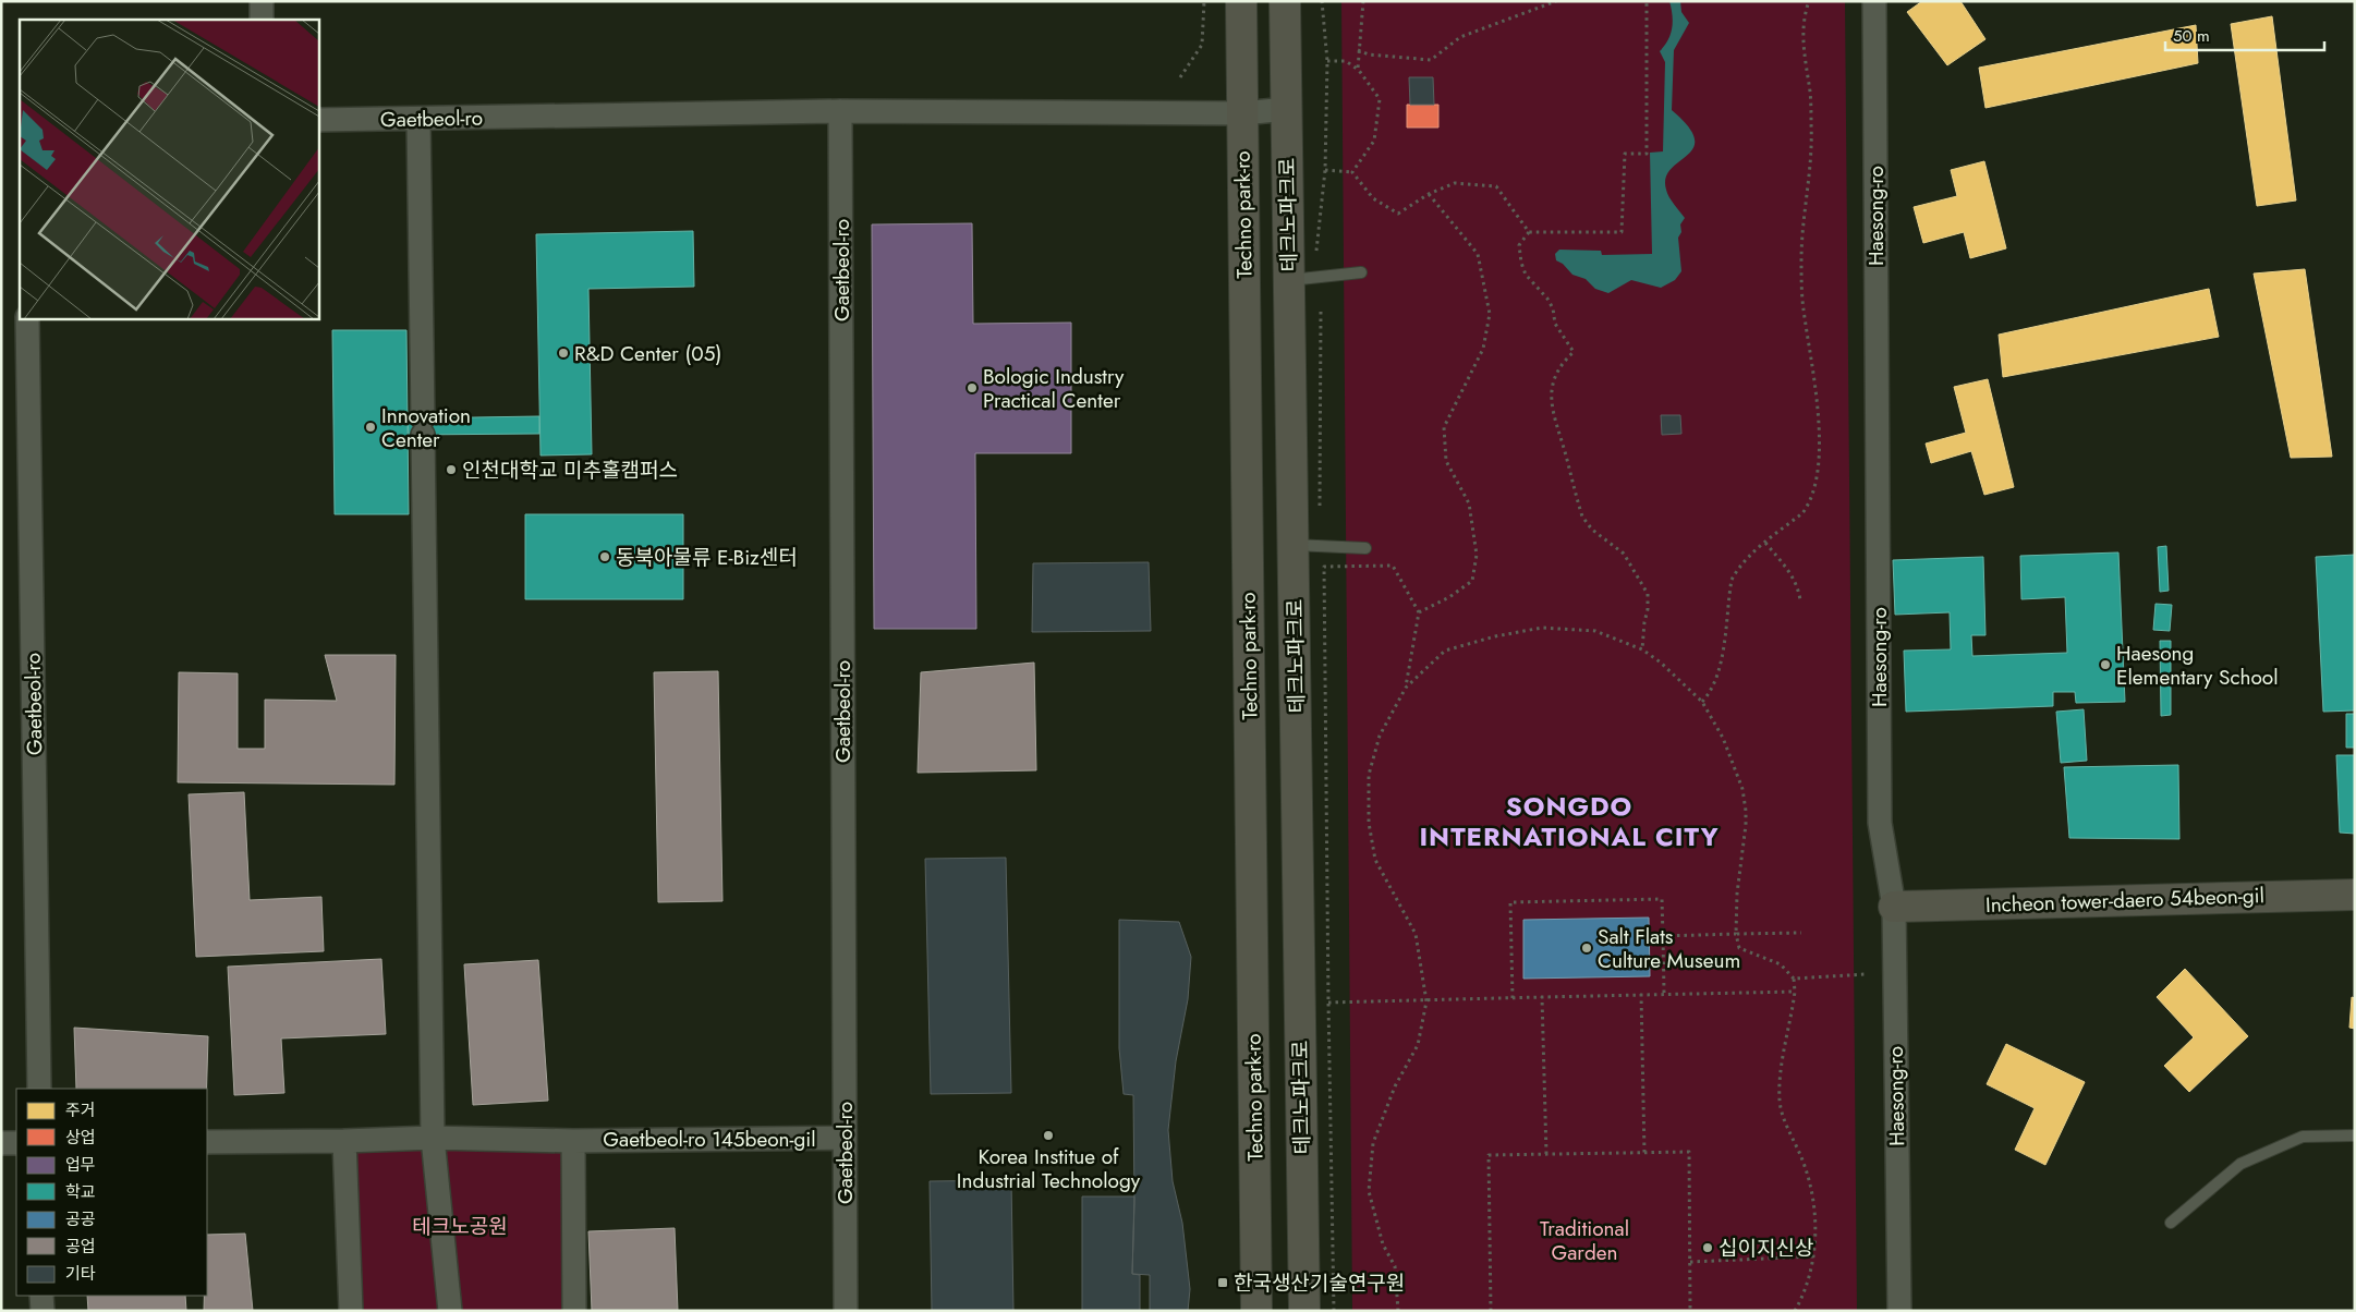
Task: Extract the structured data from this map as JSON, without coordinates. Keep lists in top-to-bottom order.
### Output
{
  "streets": {
    "street": [
      "Gaetbeol-ro",
      "Techno park-ro",
      "테크노파크로",
      "Haesong-ro",
      "Incheon tower-daero 54beon-gil",
      "Gaetbeol-ro 145beon-gil"
    ]
  },
  "crossings": [
    ["Gaetbeol-ro", "Techno park-ro"],
    ["Gaetbeol-ro", "테크노파크로"],
    ["Gaetbeol-ro", "Gaetbeol-ro 145beon-gil"],
    ["Haesong-ro", "Incheon tower-daero 54beon-gil"]
  ],
  "districts": ["SONGDO INTERNATIONAL CITY"],
  "parks": ["테크노공원", "Traditional Garden"],
  "places": {
    "other": [
      "R&D Center (05)",
      "Bologic Industry Practical Center",
      "Innovation Center",
      "인천대학교 미추홀캠퍼스",
      "동북아물류 E-Biz센터",
      "Haesong Elementary School",
      "Salt Flats Culture Museum",
      "Korea Institue of Industrial Technology",
      "십이지신상"
    ],
    "transit": ["한국생산기술연구원"]
  },
  "legend": [
    "주거",
    "상업",
    "업무",
    "학교",
    "공공",
    "공업",
    "기타"
  ],
  "scale_bar": "50 m"
}
